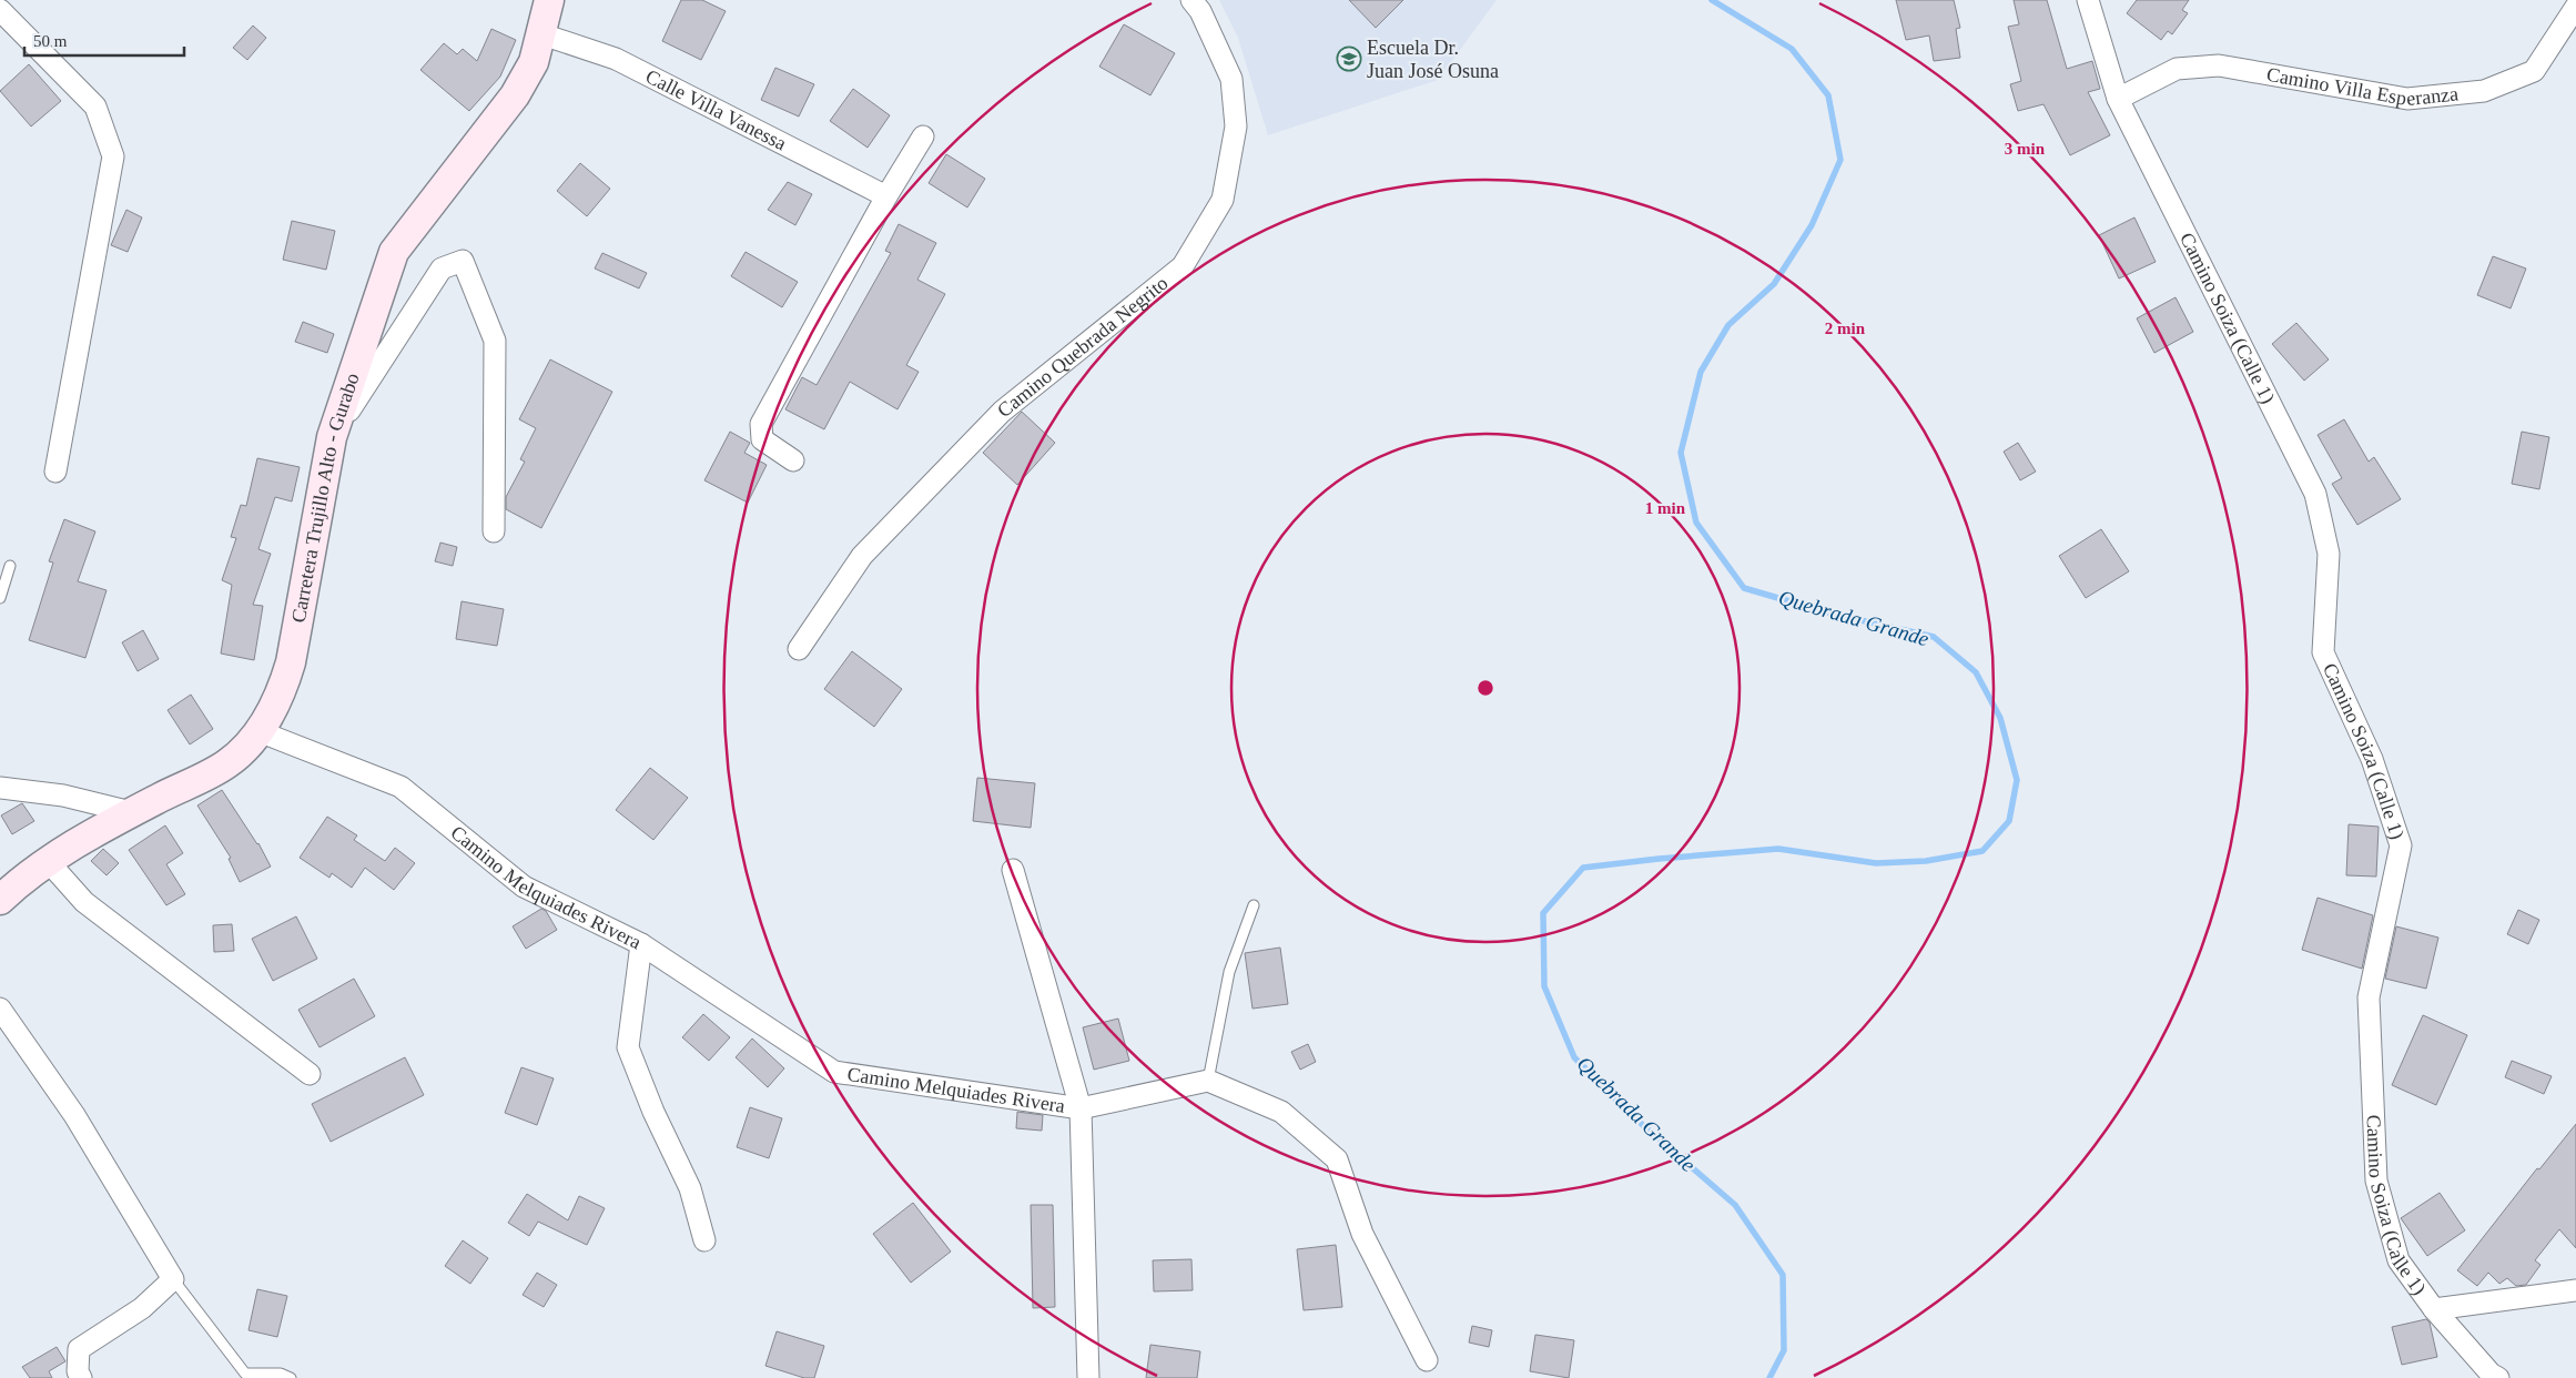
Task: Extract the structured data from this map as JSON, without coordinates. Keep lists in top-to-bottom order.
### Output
{
  "streets": {
    "main road": ["Carretera Trujillo Alto - Gurabo"],
    "street": [
      "Camino Villa Esperanza",
      "Calle Villa Vanessa",
      "Camino Soiza (Calle 1)",
      "Camino Quebrada Negrito",
      "Camino Melquiades Rivera"
    ]
  },
  "crossings": [
    ["Camino Villa Esperanza", "Camino Soiza (Calle 1)"],
    ["Calle Villa Vanessa", "Carretera Trujillo Alto - Gurabo"],
    ["Carretera Trujillo Alto - Gurabo", "Camino Melquiades Rivera"]
  ],
  "water": ["Quebrada Grande"],
  "places": {
    "school or university": ["Escuela Dr. Juan José Osuna"]
  },
  "scale_bar": "50 m",
  "rings": ["3 min", "2 min", "1 min"]
}
